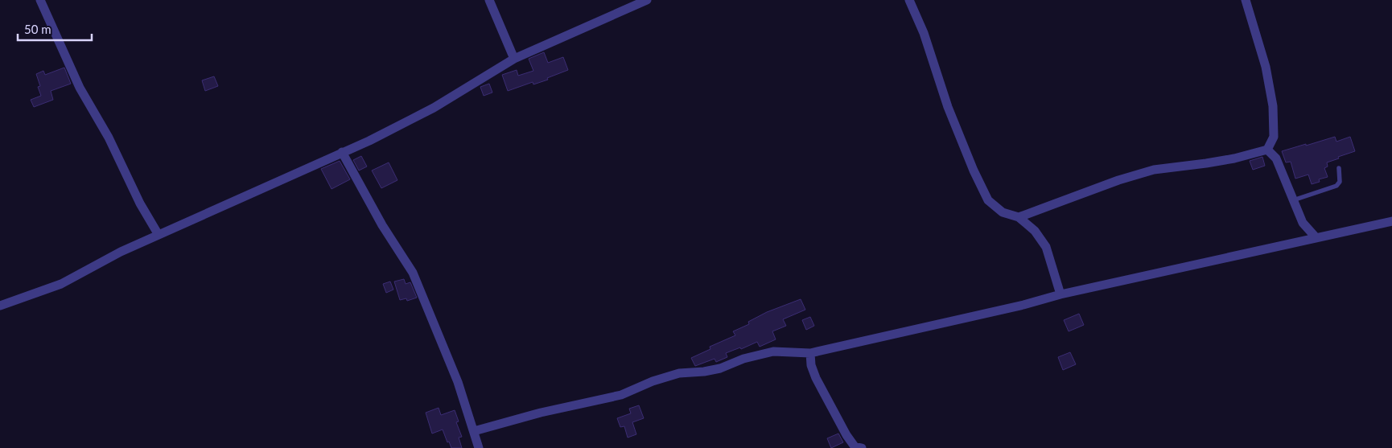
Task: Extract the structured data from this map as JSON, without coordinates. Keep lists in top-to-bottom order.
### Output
{
  "scale_bar": "50 m"
}
